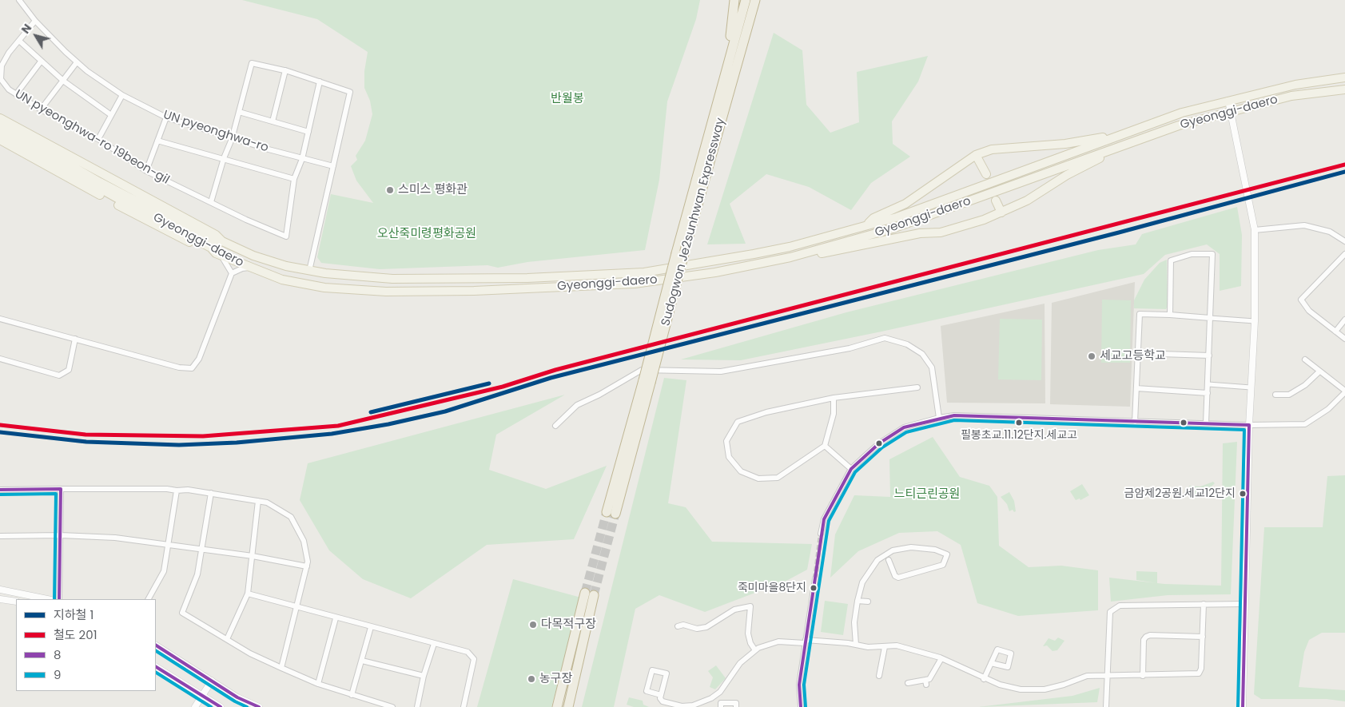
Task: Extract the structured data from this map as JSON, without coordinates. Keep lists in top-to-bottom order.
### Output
{
  "streets": {
    "highway": ["Sudogwon Je2sunhwan Expressway"],
    "main road": ["Gyeonggi-daero"],
    "street": ["UN pyeonghwa-ro", "UN pyeonghwa-ro 19beon-gil"]
  },
  "crossings": [
    ["UN pyeonghwa-ro", "UN pyeonghwa-ro 19beon-gil"]
  ],
  "parks": ["반월봉", "오산죽미령평화공원", "느티근린공원"],
  "places": [
    "스미스 평화관",
    "세교고등학교",
    "필봉초교.11.12단지.세교고",
    "금암제2공원.세교12단지",
    "죽미마을8단지",
    "다목적구장",
    "농구장"
  ],
  "lines": [
    "rail line 201",
    "metro line 1",
    "transit line 8",
    "transit line 9"
  ],
  "legend": [
    "지하철 1",
    "철도 201",
    "8",
    "9"
  ],
  "north": "top left"
}
